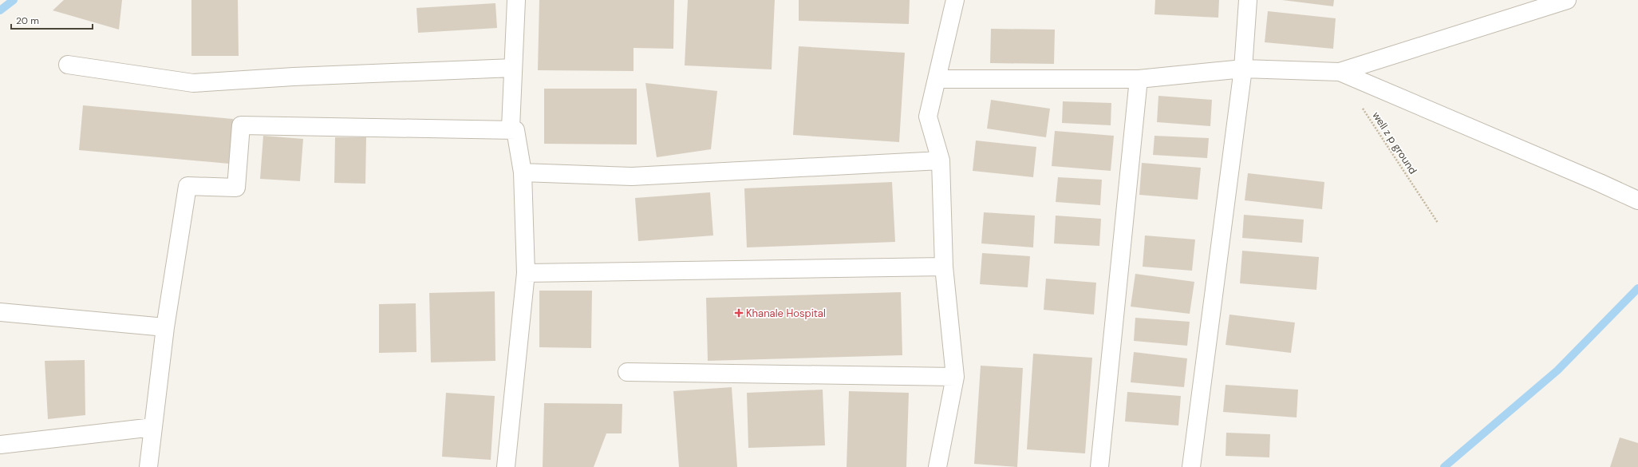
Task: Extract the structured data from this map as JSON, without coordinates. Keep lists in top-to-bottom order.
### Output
{
  "streets": {
    "path": ["well z p ground"]
  },
  "places": {
    "health": ["Khanale Hospital"]
  },
  "scale_bar": "20 m"
}
